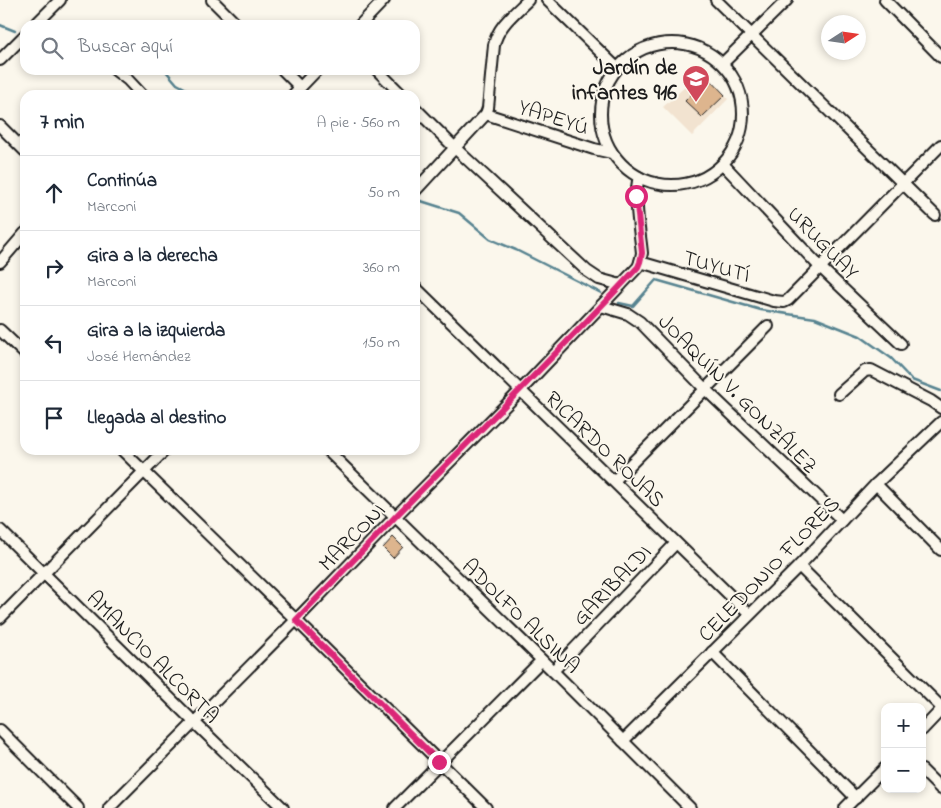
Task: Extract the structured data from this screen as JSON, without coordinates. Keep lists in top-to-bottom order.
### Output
{
  "streets": {
    "street": [
      "YAPEYÚ",
      "URUGUAY",
      "TUYUTÍ",
      "JOAQUÍN V. GONZÁLEZ",
      "RICARDO ROJAS",
      "MARCONI",
      "CELEDONIO FLORES",
      "GARIBALDI",
      "ADOLFO ALSINA",
      "AMANCIO ALCORTA"
    ]
  },
  "crossings": [
    ["YAPEYÚ", "URUGUAY"],
    ["URUGUAY", "TUYUTÍ"],
    ["TUYUTÍ", "MARCONI"],
    ["JOAQUÍN V. GONZÁLEZ", "MARCONI"],
    ["JOAQUÍN V. GONZÁLEZ", "CELEDONIO FLORES"],
    ["RICARDO ROJAS", "MARCONI"],
    ["RICARDO ROJAS", "CELEDONIO FLORES"],
    ["RICARDO ROJAS", "GARIBALDI"],
    ["MARCONI", "ADOLFO ALSINA"],
    ["MARCONI", "AMANCIO ALCORTA"],
    ["CELEDONIO FLORES", "ADOLFO ALSINA"],
    ["GARIBALDI", "ADOLFO ALSINA"]
  ],
  "places": {
    "school or university": ["Jardín de infantes 916"]
  },
  "north": "right",
  "page": {
    "search": "Buscar aquí",
    "heading": ["7 min", "A pie · 560 m"],
    "list": [
      ["Continúa", "Marconi", "50 m"],
      ["Gira a la derecha", "Marconi", "360 m"],
      ["Gira a la izquierda", "José Hernández", "150 m"],
      "Llegada al destino"
    ],
    "map_buttons": ["+", "−"]
  }
}
